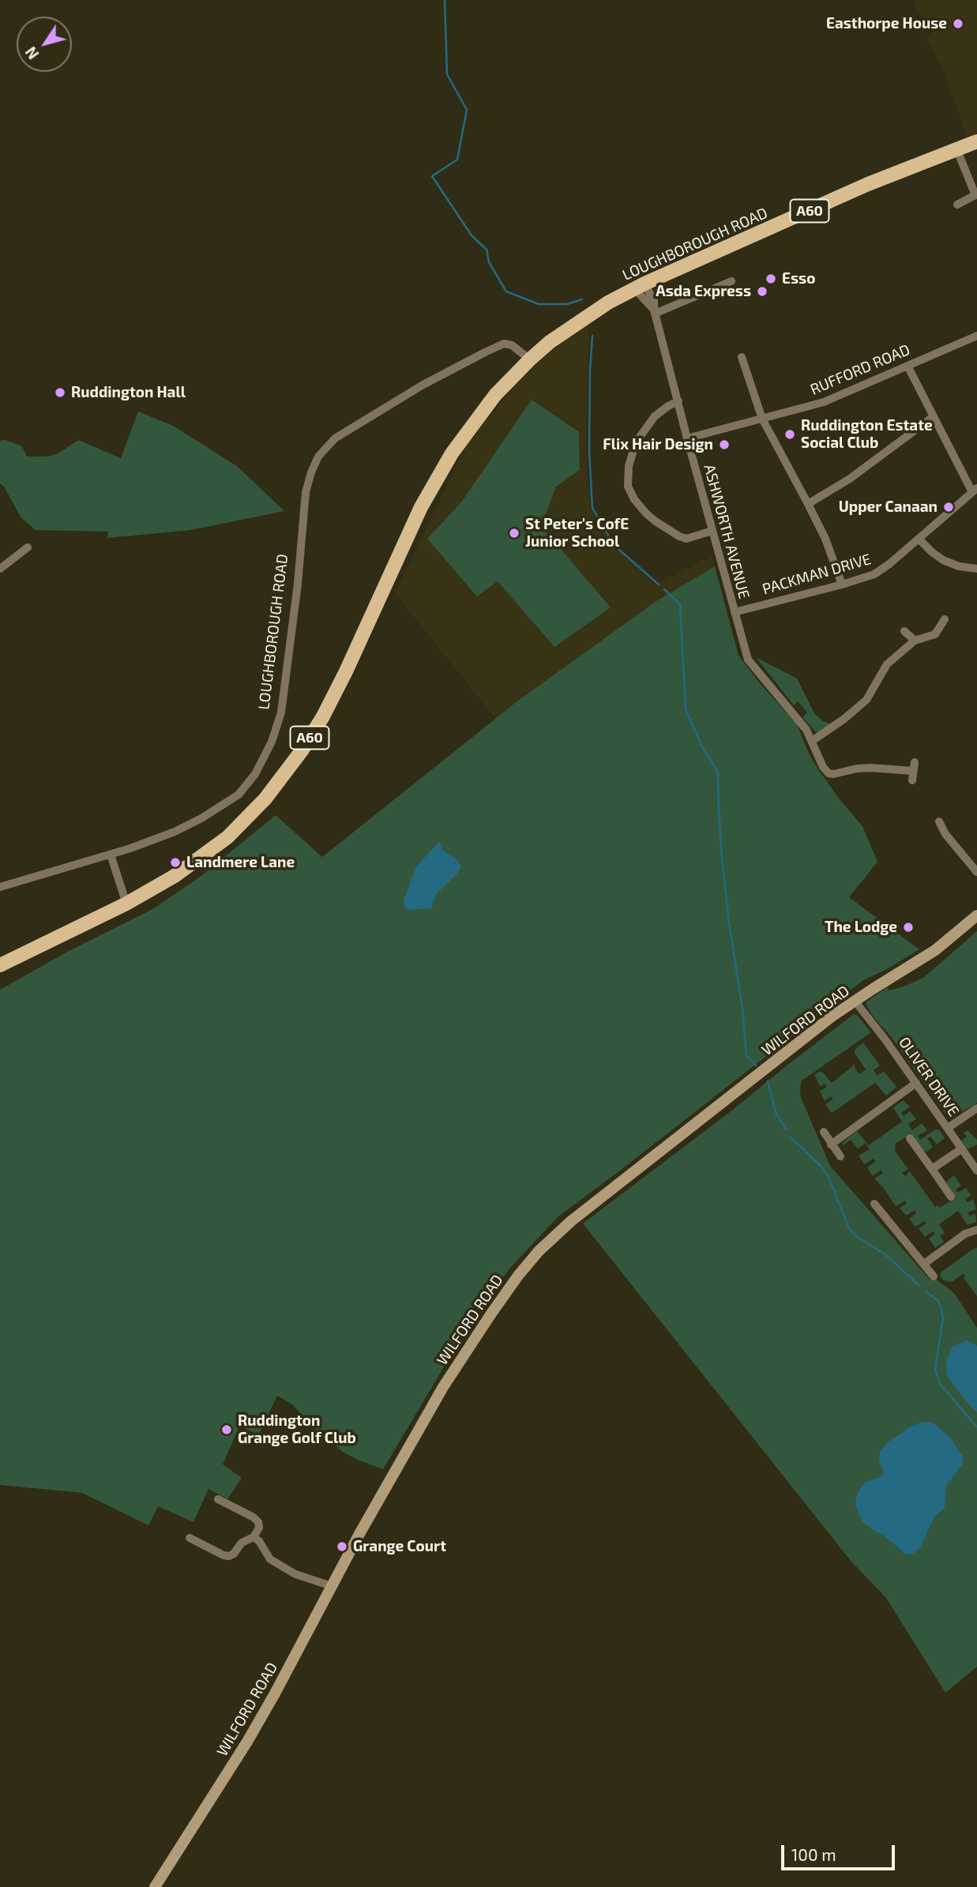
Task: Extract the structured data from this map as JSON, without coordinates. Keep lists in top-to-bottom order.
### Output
{
  "streets": {
    "main road": ["A60", "LOUGHBOROUGH ROAD", "WILFORD ROAD"],
    "street": [
      "RUFFORD ROAD",
      "ASHWORTH AVENUE",
      "PACKMAN DRIVE",
      "OLIVER DRIVE"
    ]
  },
  "crossings": [
    ["LOUGHBOROUGH ROAD", "ASHWORTH AVENUE"],
    ["RUFFORD ROAD", "ASHWORTH AVENUE"],
    ["ASHWORTH AVENUE", "PACKMAN DRIVE"],
    ["WILFORD ROAD", "OLIVER DRIVE"]
  ],
  "places": [
    "Easthorpe House",
    "Esso",
    "Asda Express",
    "Ruddington Hall",
    "Ruddington Estate Social Club",
    "Flix Hair Design",
    "Upper Canaan",
    "St Peter's CofE Junior School",
    "Landmere Lane",
    "The Lodge",
    "Ruddington Grange Golf Club",
    "Grange Court"
  ],
  "scale_bar": "100 m",
  "north": "bottom left"
}
